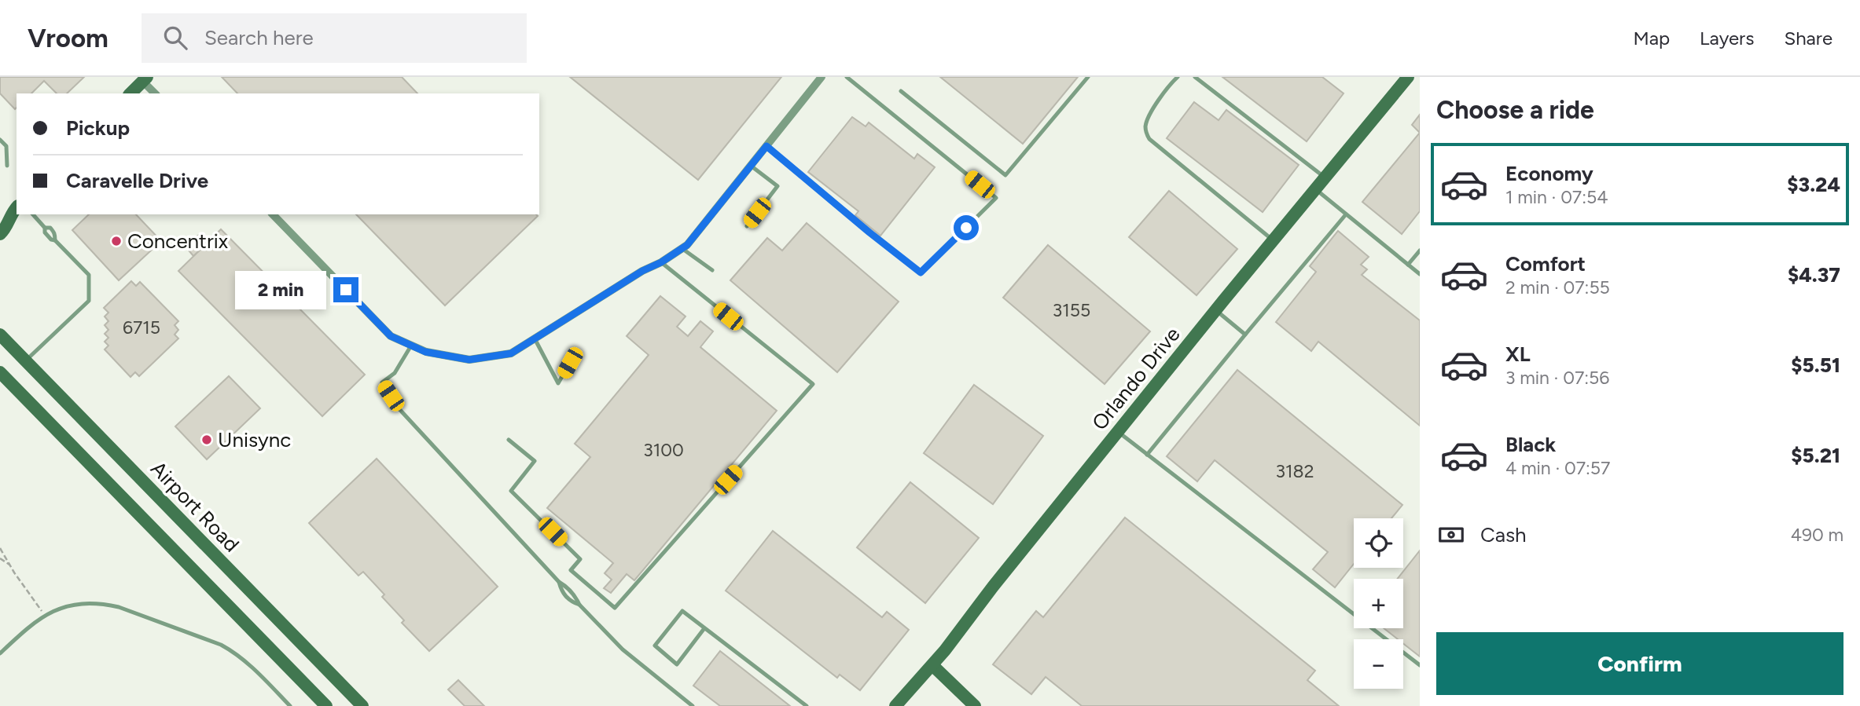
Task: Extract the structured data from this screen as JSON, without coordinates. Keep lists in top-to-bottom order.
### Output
{
  "streets": {
    "main road": ["Orlando Drive", "Airport Road"]
  },
  "places": ["Concentrix", "Unisync"],
  "house_numbers": [
    "3155",
    "6715",
    "3100",
    "3182"
  ],
  "page": {
    "header": "Vroom",
    "search": "Search here",
    "nav": ["Map", "Layers", "Share"],
    "heading": "Choose a ride",
    "banner": ["Pickup", "Caravelle Drive"],
    "list": [
      {
        "name": "Economy",
        "note": "1 min · 07:54",
        "value": "$3.24"
      },
      {
        "name": "Comfort",
        "note": "2 min · 07:55",
        "value": "$4.37"
      },
      {
        "name": "XL",
        "note": "3 min · 07:56",
        "value": "$5.51"
      },
      {
        "name": "Black",
        "note": "4 min · 07:57",
        "value": "$5.21"
      }
    ],
    "bubble": "2 min",
    "pay": ["Cash", "490 m"],
    "map_buttons": ["+", "−"],
    "buttons": "Confirm"
  }
}
